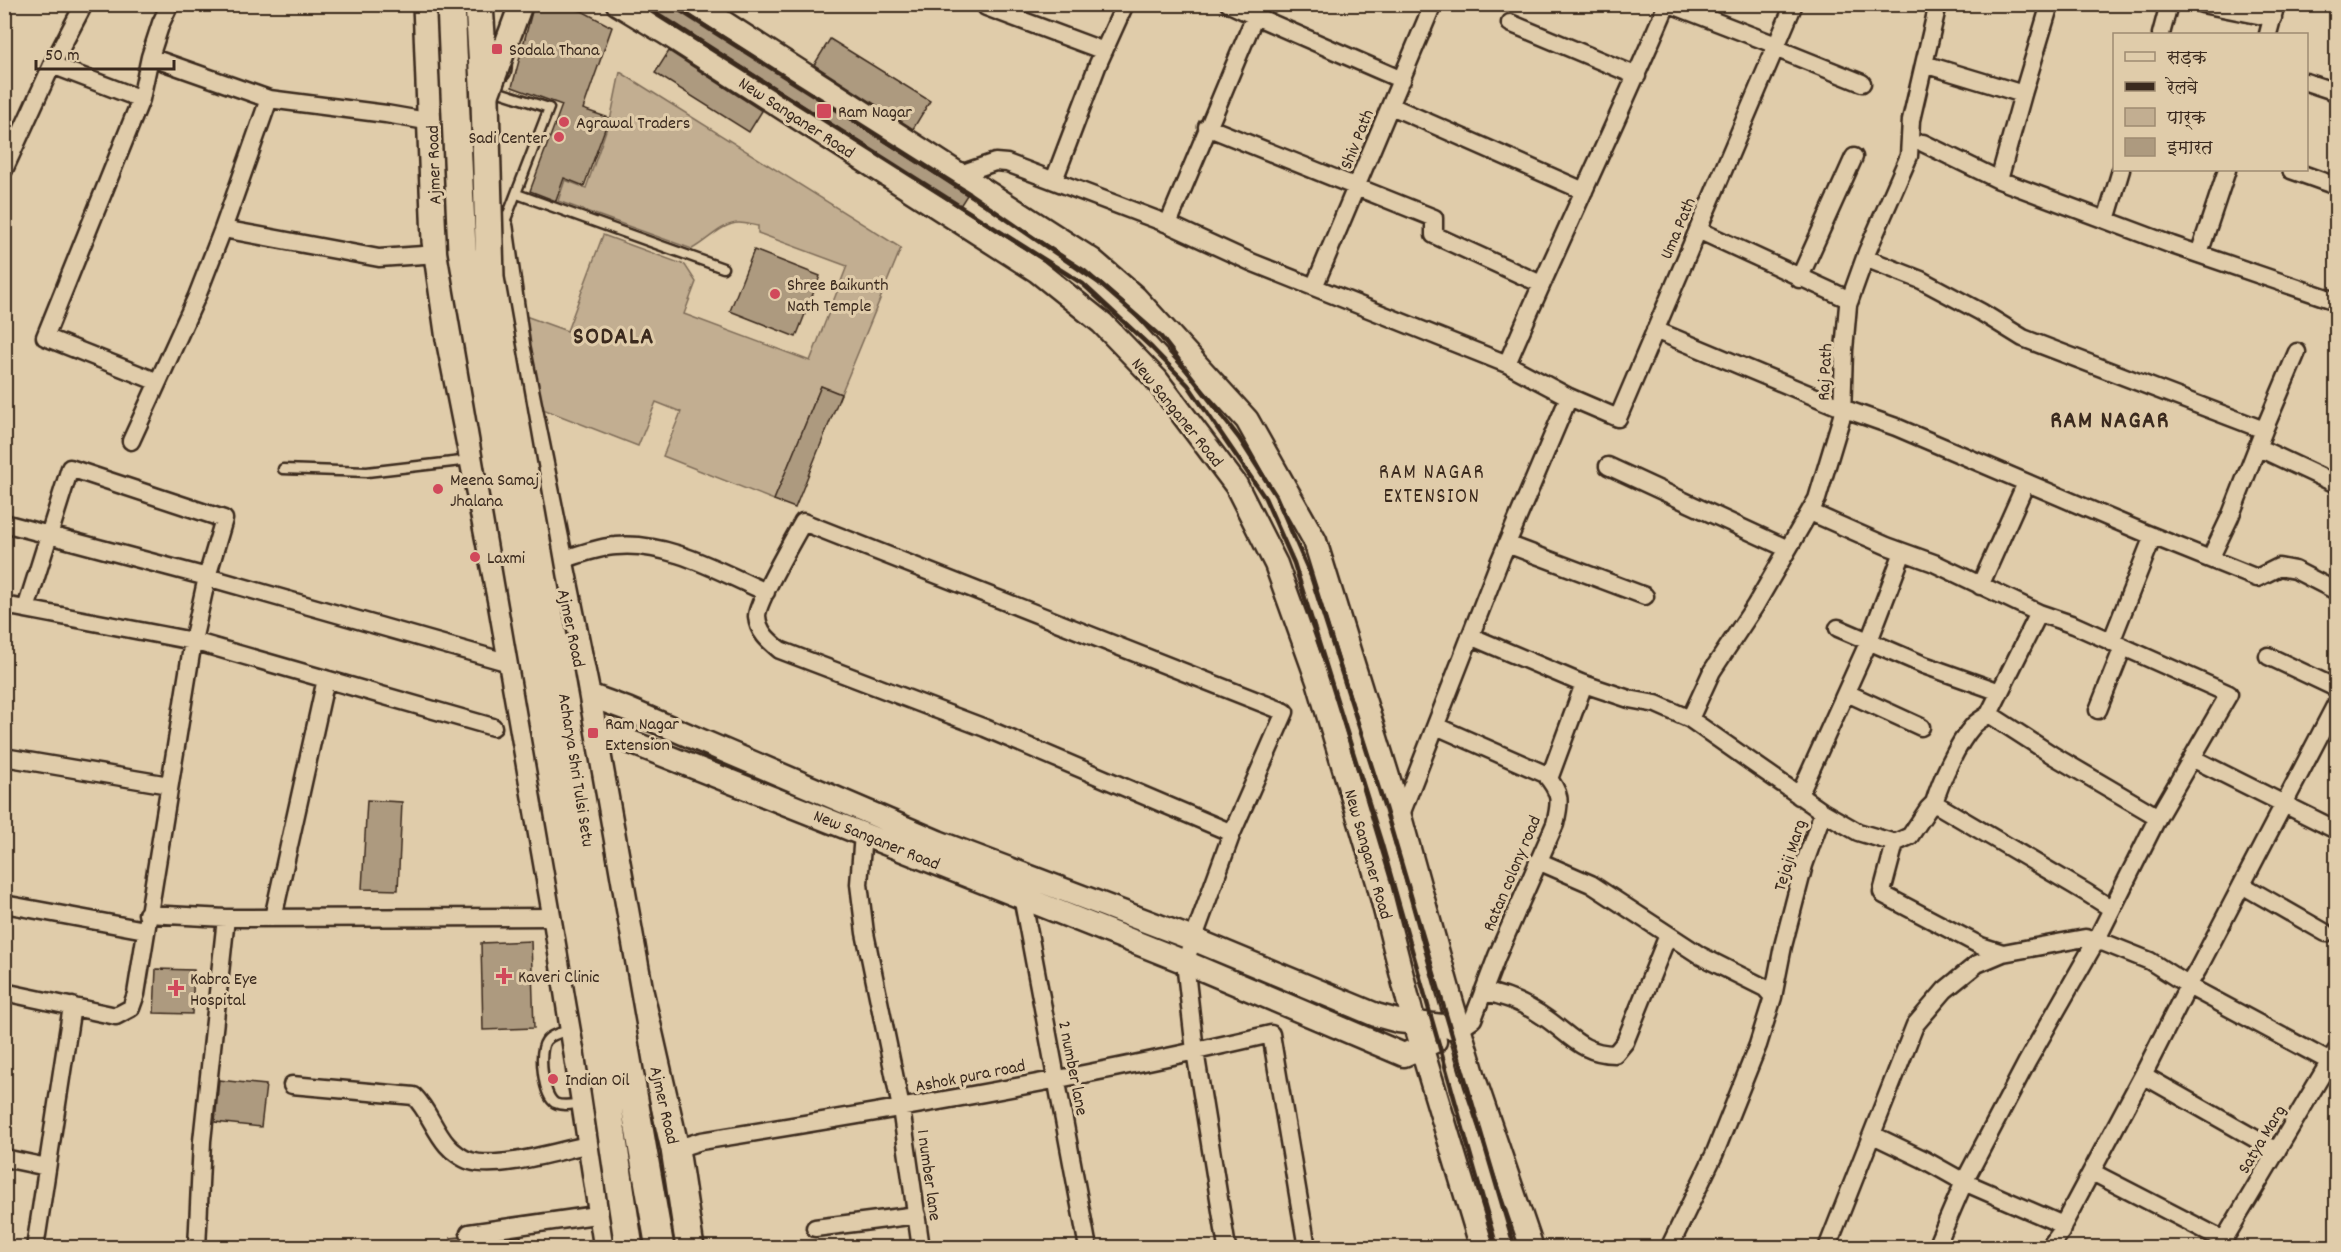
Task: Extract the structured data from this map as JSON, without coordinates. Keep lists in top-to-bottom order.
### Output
{
  "streets": {
    "highway": ["Ajmer Road", "Acharya Shri Tulsi Setu"],
    "main road": ["New Sanganer Road"],
    "street": [
      "Shiv Path",
      "Uma Path",
      "Raj Path",
      "Tejaji Marg",
      "Ratan colony road",
      "2 number lane",
      "Ashok pura road",
      "Satya Marg",
      "1 number lane"
    ]
  },
  "crossings": [
    ["New Sanganer Road", "Ajmer Road"],
    ["New Sanganer Road", "Ratan colony road"],
    ["New Sanganer Road", "2 number lane"],
    ["New Sanganer Road", "1 number lane"],
    ["Ajmer Road", "Acharya Shri Tulsi Setu"],
    ["Ajmer Road", "Ashok pura road"],
    ["Raj Path", "Tejaji Marg"],
    ["2 number lane", "Ashok pura road"],
    ["Ashok pura road", "1 number lane"]
  ],
  "districts": ["SODALA", "RAM NAGAR", "RAM NAGAR EXTENSION"],
  "places": {
    "transit": ["Sodala Thana", "Ram Nagar", "Ram Nagar Extension"],
    "other": [
      "Agrawal Traders",
      "Sadi Center",
      "Shree Baikunth Nath Temple",
      "Meena Samaj Jhalana",
      "Laxmi",
      "Indian Oil"
    ],
    "health": ["Kaveri Clinic", "Kabra Eye Hospital"]
  },
  "legend": [
    "सड़क",
    "रेलवे",
    "पार्क",
    "इमारत"
  ],
  "scale_bar": "50 m"
}
